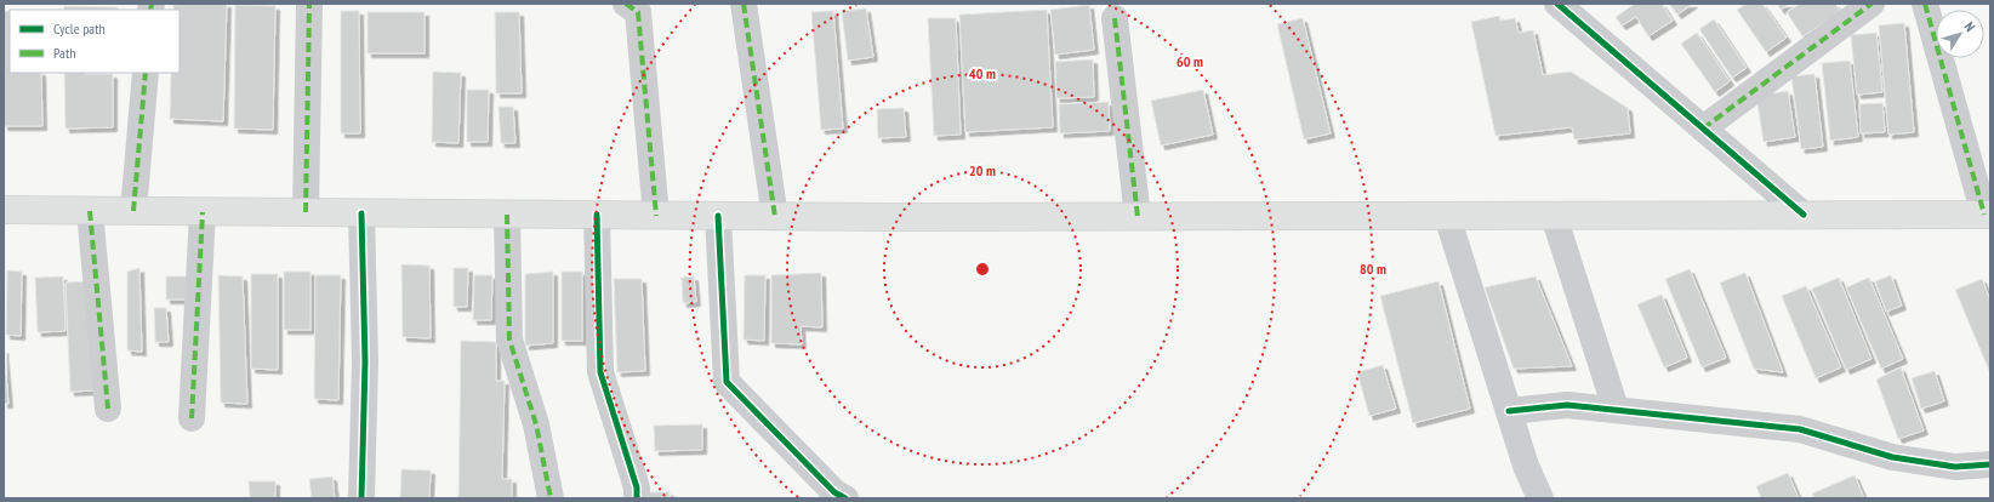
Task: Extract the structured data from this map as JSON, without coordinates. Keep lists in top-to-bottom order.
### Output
{
  "legend": ["Cycle path", "Path"],
  "north": "top right",
  "rings": [
    "60 m",
    "40 m",
    "20 m",
    "80 m"
  ]
}
